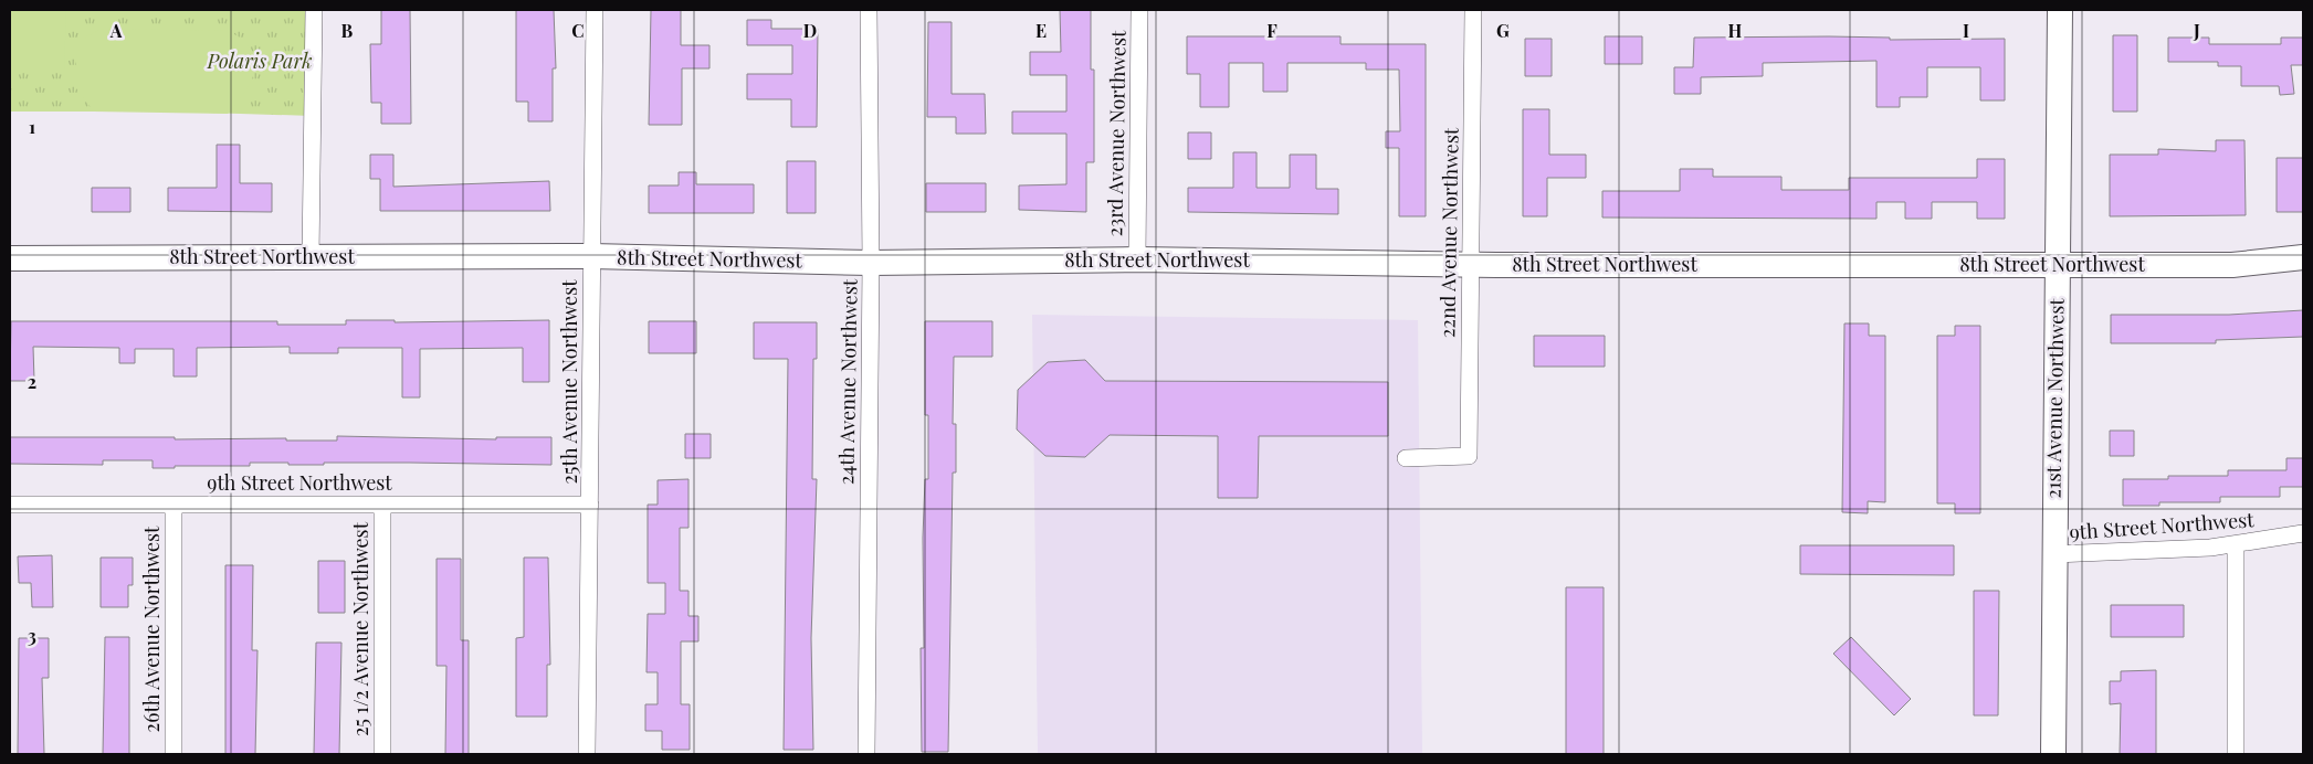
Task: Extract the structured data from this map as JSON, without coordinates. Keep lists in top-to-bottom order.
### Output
{
  "streets": {
    "street": [
      "23rd Avenue Northwest",
      "22nd Avenue Northwest",
      "8th Street Northwest",
      "25th Avenue Northwest",
      "24th Avenue Northwest",
      "21st Avenue Northwest",
      "9th Street Northwest",
      "26th Avenue Northwest",
      "25 1/2 Avenue Northwest"
    ]
  },
  "crossings": [
    ["23rd Avenue Northwest", "8th Street Northwest"],
    ["22nd Avenue Northwest", "8th Street Northwest"],
    ["8th Street Northwest", "25th Avenue Northwest"],
    ["8th Street Northwest", "24th Avenue Northwest"],
    ["8th Street Northwest", "21st Avenue Northwest"],
    ["25th Avenue Northwest", "9th Street Northwest"],
    ["21st Avenue Northwest", "9th Street Northwest"],
    ["9th Street Northwest", "26th Avenue Northwest"],
    ["9th Street Northwest", "25 1/2 Avenue Northwest"]
  ],
  "parks": ["Polaris Park"],
  "grid": {
    "columns": [
      "A",
      "B",
      "C",
      "D",
      "E",
      "F",
      "G",
      "H",
      "I",
      "J"
    ],
    "rows": ["1", "2", "3"]
  }
}
